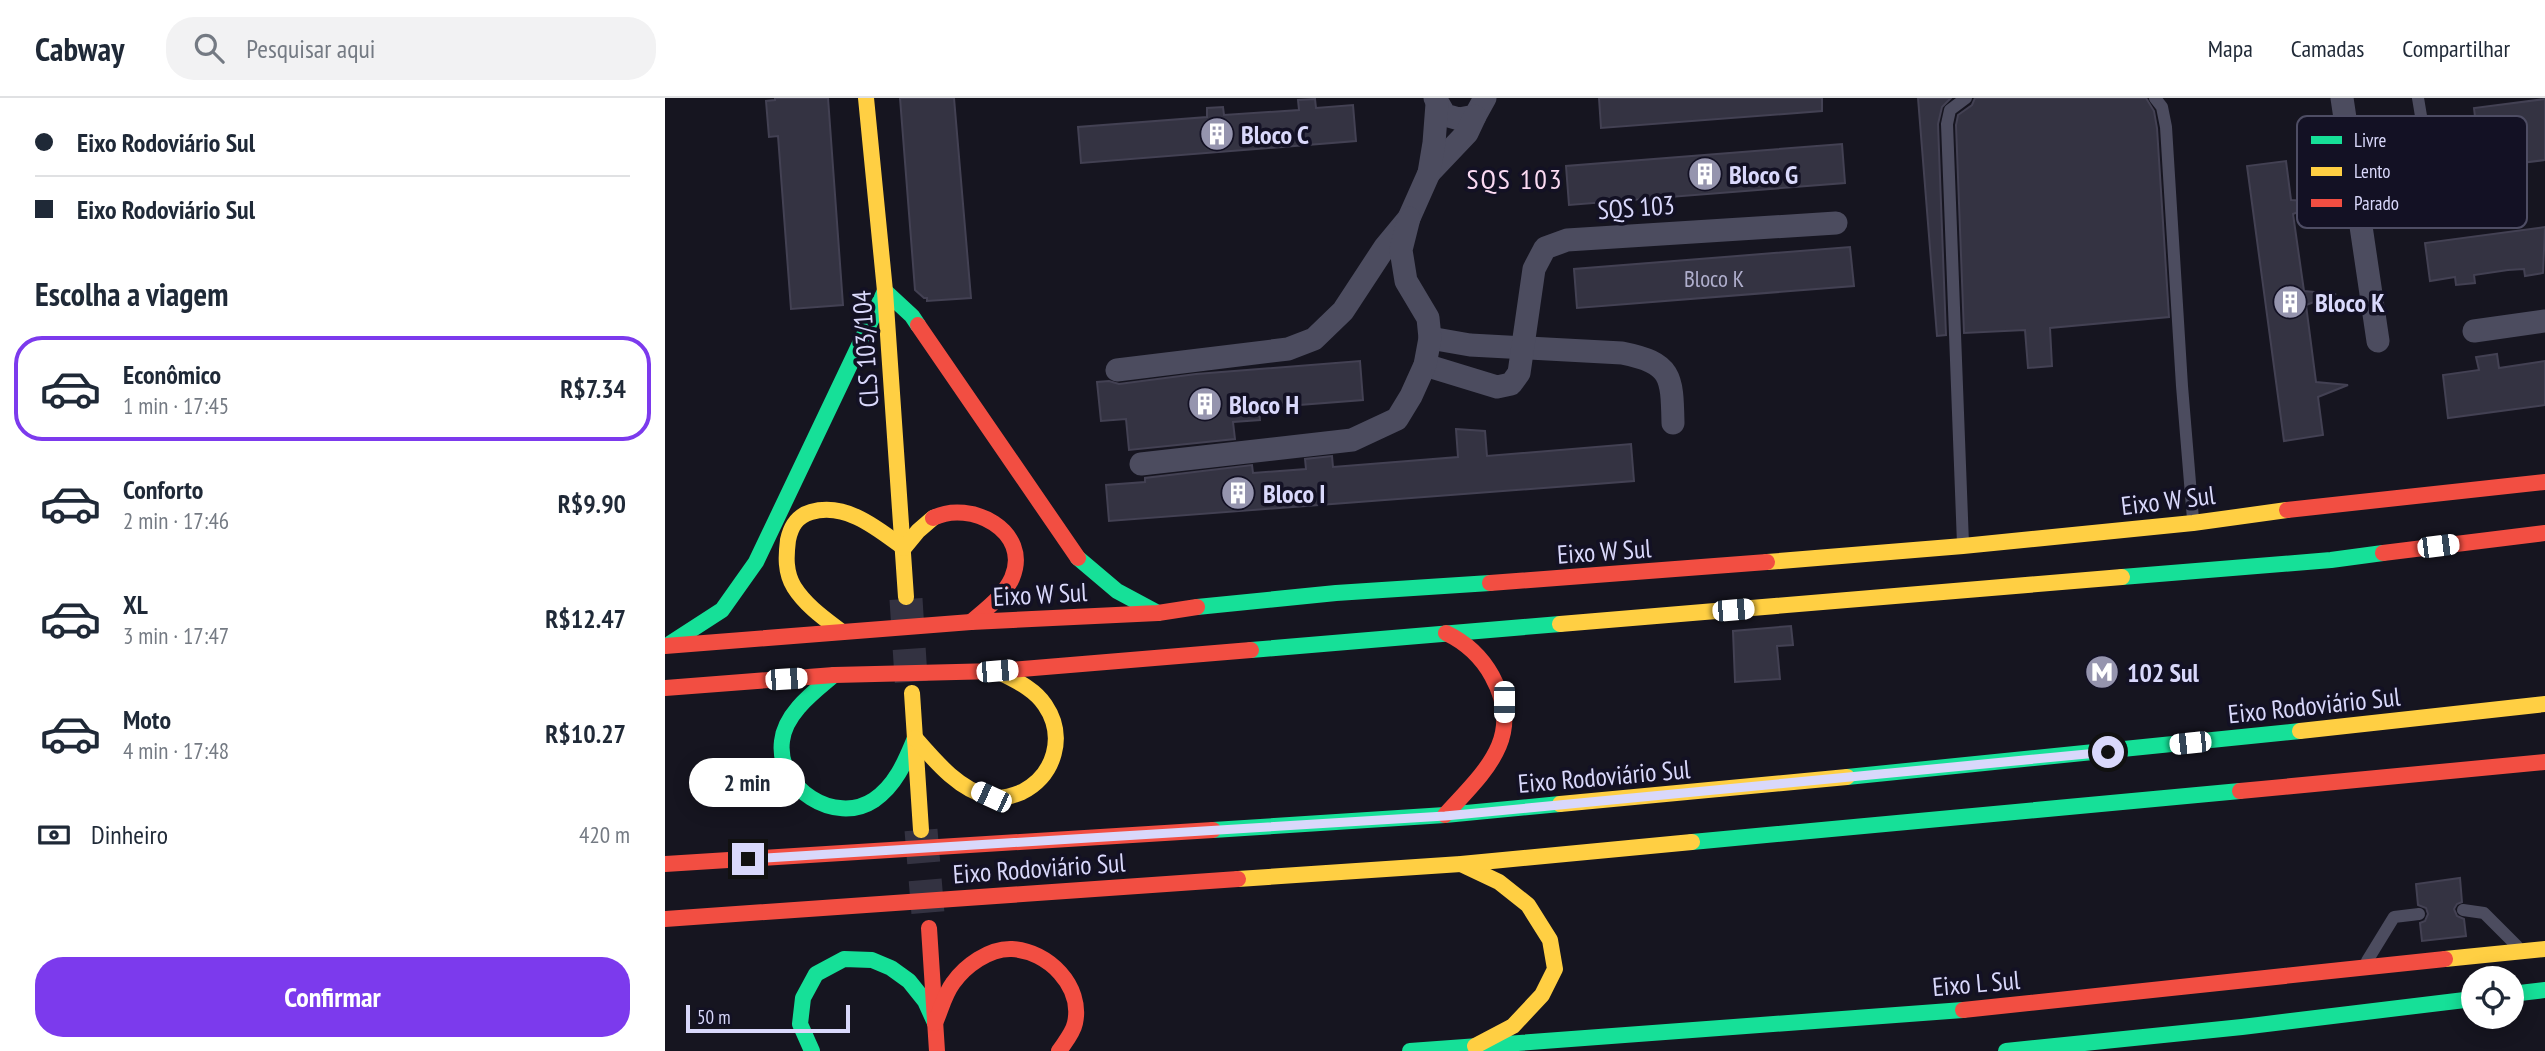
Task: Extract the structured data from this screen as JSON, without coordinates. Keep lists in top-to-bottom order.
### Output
{
  "streets": {
    "main road": [
      "CLS 103/104",
      "Eixo W Sul",
      "Eixo Rodoviário Sul",
      "Eixo L Sul"
    ],
    "street": ["SQS 103"]
  },
  "districts": ["SQS 103"],
  "places": {
    "building": [
      "Bloco C",
      "Bloco G",
      "Bloco K",
      "Bloco H",
      "Bloco I"
    ],
    "metro station": ["102 Sul"]
  },
  "house_numbers": ["Bloco K"],
  "legend": ["Livre", "Lento", "Parado"],
  "scale_bar": "50 m",
  "page": {
    "header": "Cabway",
    "search": "Pesquisar aqui",
    "nav": ["Mapa", "Camadas", "Compartilhar"],
    "banner": ["Eixo Rodoviário Sul", "Eixo Rodoviário Sul"],
    "heading": "Escolha a viagem",
    "list": [
      {
        "name": "Econômico",
        "note": "1 min · 17:45",
        "value": "R$7.34"
      },
      {
        "name": "Conforto",
        "note": "2 min · 17:46",
        "value": "R$9.90"
      },
      {
        "name": "XL",
        "note": "3 min · 17:47",
        "value": "R$12.47"
      },
      {
        "name": "Moto",
        "note": "4 min · 17:48",
        "value": "R$10.27"
      }
    ],
    "bubble": "2 min",
    "pay": ["Dinheiro", "420 m"],
    "buttons": "Confirmar",
    "scale": "50 m"
  }
}
